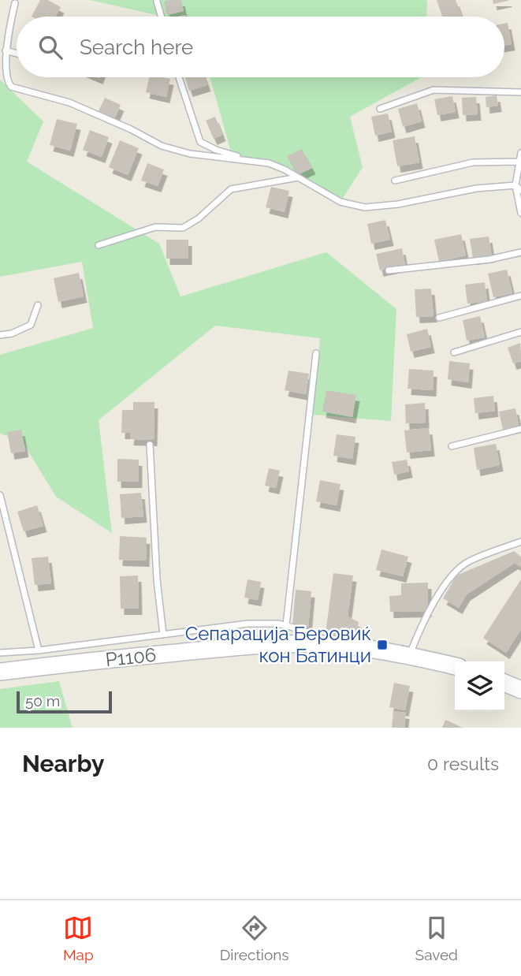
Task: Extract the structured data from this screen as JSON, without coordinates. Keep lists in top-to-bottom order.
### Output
{
  "streets": {
    "main road": ["P1106"]
  },
  "places": {
    "transit": ["Сепарација Беровиќ кон Батинци"]
  },
  "scale_bar": "50 m",
  "page": {
    "search": "Search here",
    "scale": "50 m",
    "heading": ["Nearby", "0 results"],
    "nav": ["Map", "Directions", "Saved"]
  }
}
